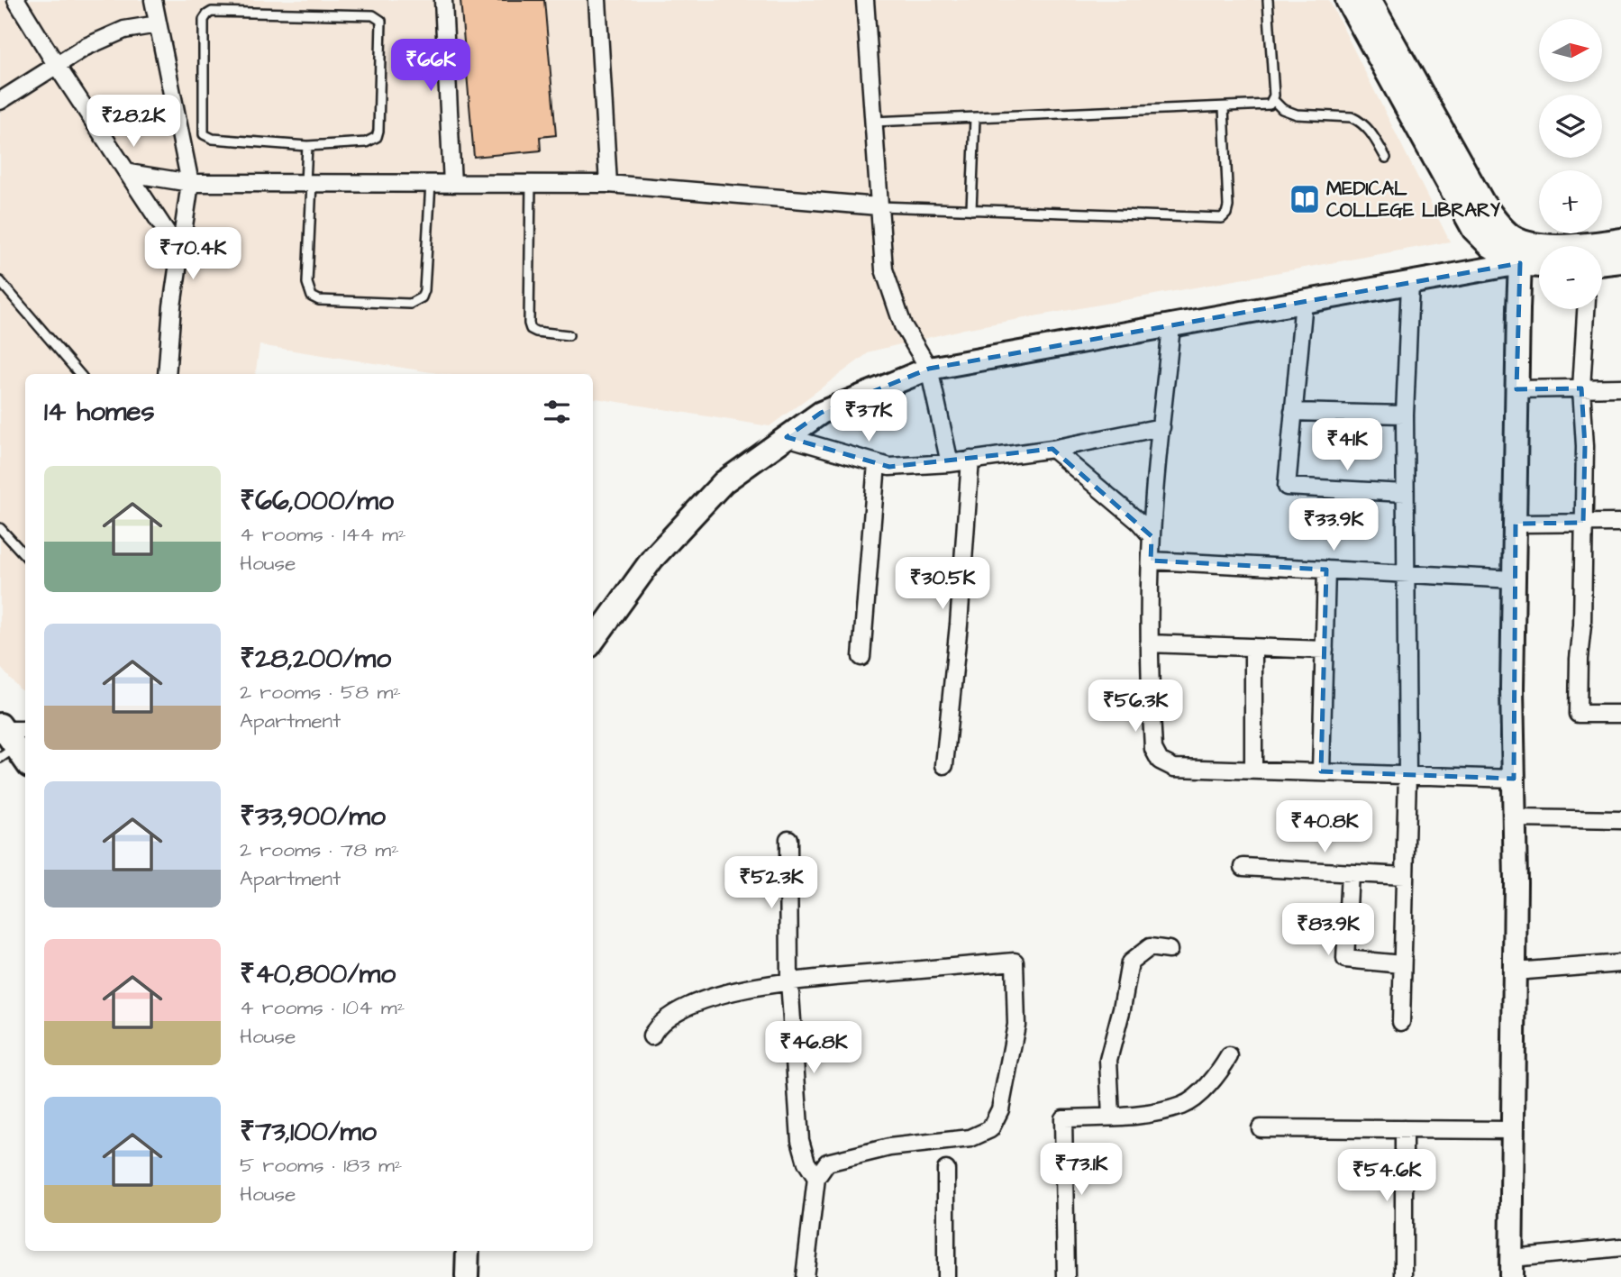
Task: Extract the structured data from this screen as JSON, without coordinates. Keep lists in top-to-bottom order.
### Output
{
  "places": {
    "library": ["MEDICAL COLLEGE LIBRARY"]
  },
  "north": "right",
  "page": {
    "map_buttons": ["+", "−"],
    "price": [
      "₹66K",
      "₹28.2K",
      "₹70.4K",
      "₹37K",
      "₹41K",
      "₹33.9K",
      "₹30.5K",
      "₹56.3K",
      "₹40.8K",
      "₹52.3K",
      "₹83.9K",
      "₹46.8K",
      "₹73.1K",
      "₹54.6K"
    ],
    "heading": "14 homes",
    "list": [
      {
        "name": "₹66,000/mo",
        "note": "4 rooms · 144 m² · House"
      },
      {
        "name": "₹28,200/mo",
        "note": "2 rooms · 58 m² · Apartment"
      },
      {
        "name": "₹33,900/mo",
        "note": "2 rooms · 78 m² · Apartment"
      },
      {
        "name": "₹40,800/mo",
        "note": "4 rooms · 104 m² · House"
      },
      {
        "name": "₹73,100/mo",
        "note": "5 rooms · 183 m² · House"
      }
    ]
  }
}
